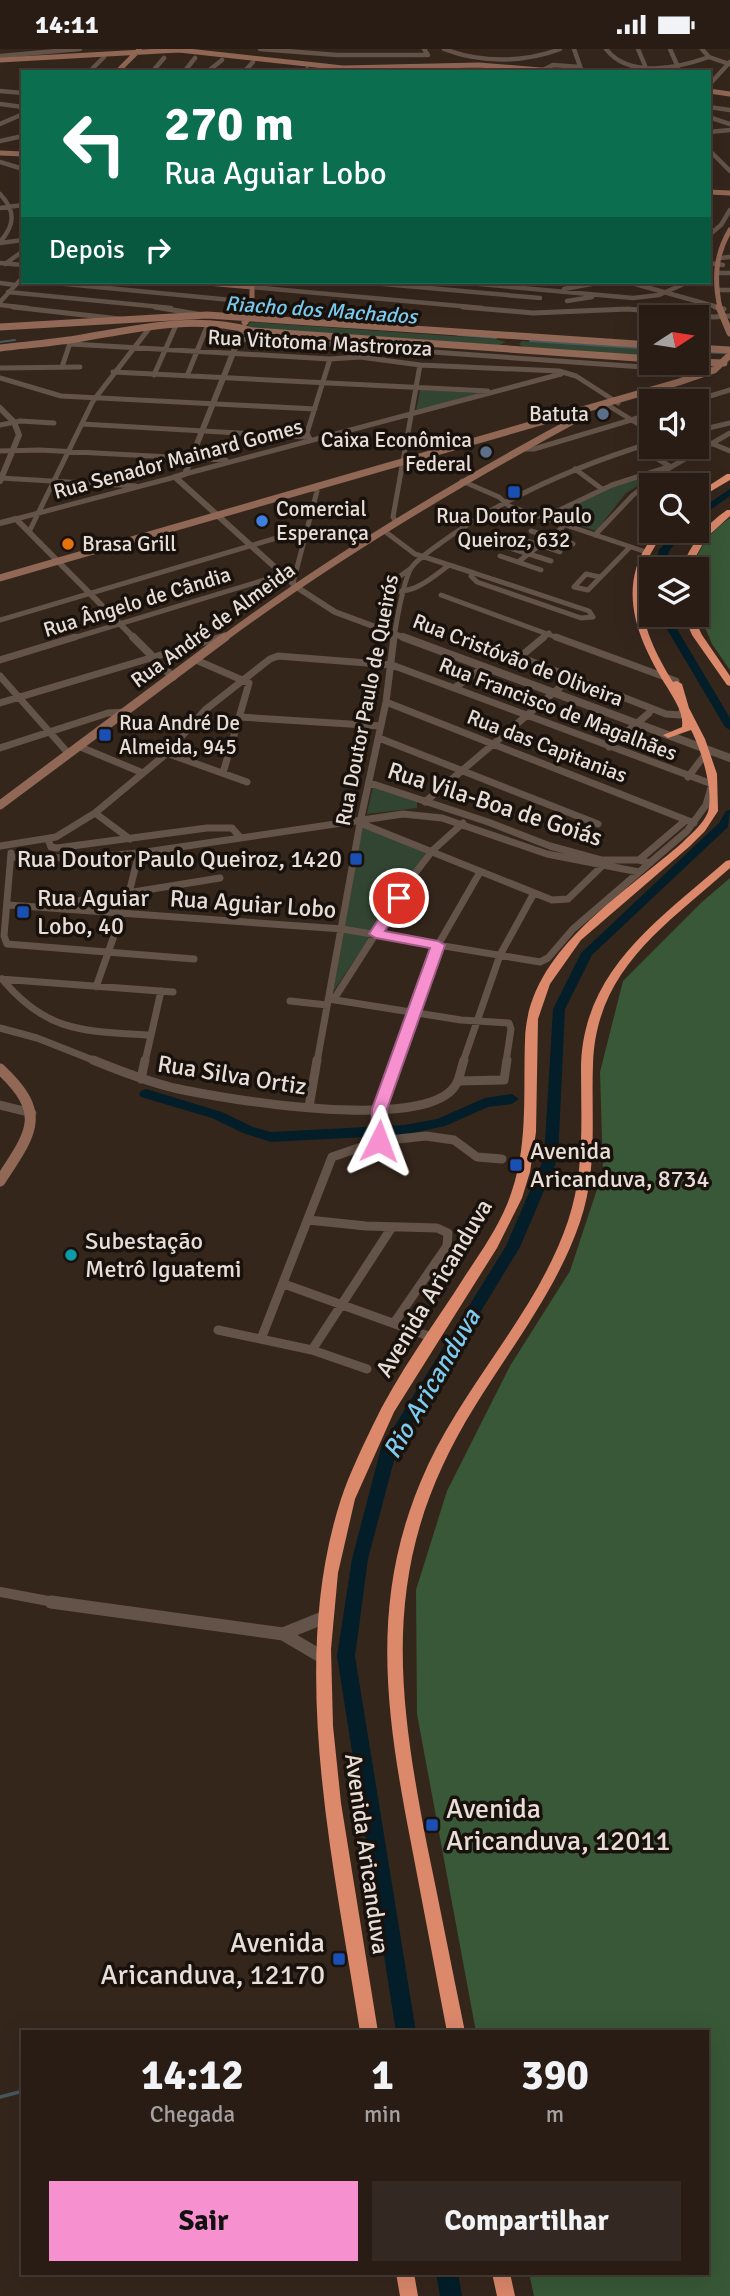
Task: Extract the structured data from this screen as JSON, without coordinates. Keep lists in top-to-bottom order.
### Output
{
  "streets": {
    "highway": ["Avenida Aricanduva"],
    "main road": ["Rua André de Almeida"],
    "street": [
      "Rua Vitotoma Mastroroza",
      "Rua Senador Mainard Gomes",
      "Rua Ângelo de Cândia",
      "Rua Cristóvão de Oliveira",
      "Rua Doutor Paulo de Queirós",
      "Rua Francisco de Magalhães",
      "Rua das Capitanias",
      "Rua Vila-Boa de Goiás",
      "Rua Aguiar Lobo",
      "Rua Silva Ortiz"
    ]
  },
  "crossings": [
    ["Rua Vitotoma Mastroroza", "Rua Senador Mainard Gomes"],
    ["Rua Senador Mainard Gomes", "Rua Cristóvão de Oliveira"],
    ["Rua Ângelo de Cândia", "Rua Cristóvão de Oliveira"],
    ["Rua André de Almeida", "Rua Cristóvão de Oliveira"],
    ["Rua Cristóvão de Oliveira", "Rua Doutor Paulo de Queirós"],
    ["Rua Cristóvão de Oliveira", "Avenida Aricanduva"],
    ["Rua Doutor Paulo de Queirós", "Rua Francisco de Magalhães"],
    ["Rua Doutor Paulo de Queirós", "Rua das Capitanias"],
    ["Rua Doutor Paulo de Queirós", "Rua Vila-Boa de Goiás"],
    ["Rua Doutor Paulo de Queirós", "Rua Aguiar Lobo"],
    ["Rua Doutor Paulo de Queirós", "Rua Silva Ortiz"],
    ["Rua Francisco de Magalhães", "Rua das Capitanias"],
    ["Rua Vila-Boa de Goiás", "Rua Aguiar Lobo"]
  ],
  "water": ["Riacho dos Machados", "Rio Aricanduva"],
  "places": {
    "other": [
      "Batuta",
      "Caixa Econômica Federal",
      "Comercial Esperança",
      "Brasa Grill",
      "Subestação Metrô Iguatemi"
    ],
    "transit": [
      "Rua Doutor Paulo Queiroz, 632",
      "Rua André De Almeida, 945",
      "Rua Doutor Paulo Queiroz, 1420",
      "Rua Aguiar Lobo, 40",
      "Avenida Aricanduva, 8734",
      "Avenida Aricanduva, 12011",
      "Avenida Aricanduva, 12170"
    ]
  },
  "north": "right",
  "page": {
    "status": "14:11",
    "turn": ["270 m", "Rua Aguiar Lobo"],
    "then": "Depois",
    "eta": [
      "14:12",
      "Chegada",
      "1",
      "min",
      "390",
      "m"
    ],
    "buttons": ["Sair", "Compartilhar"]
  }
}
